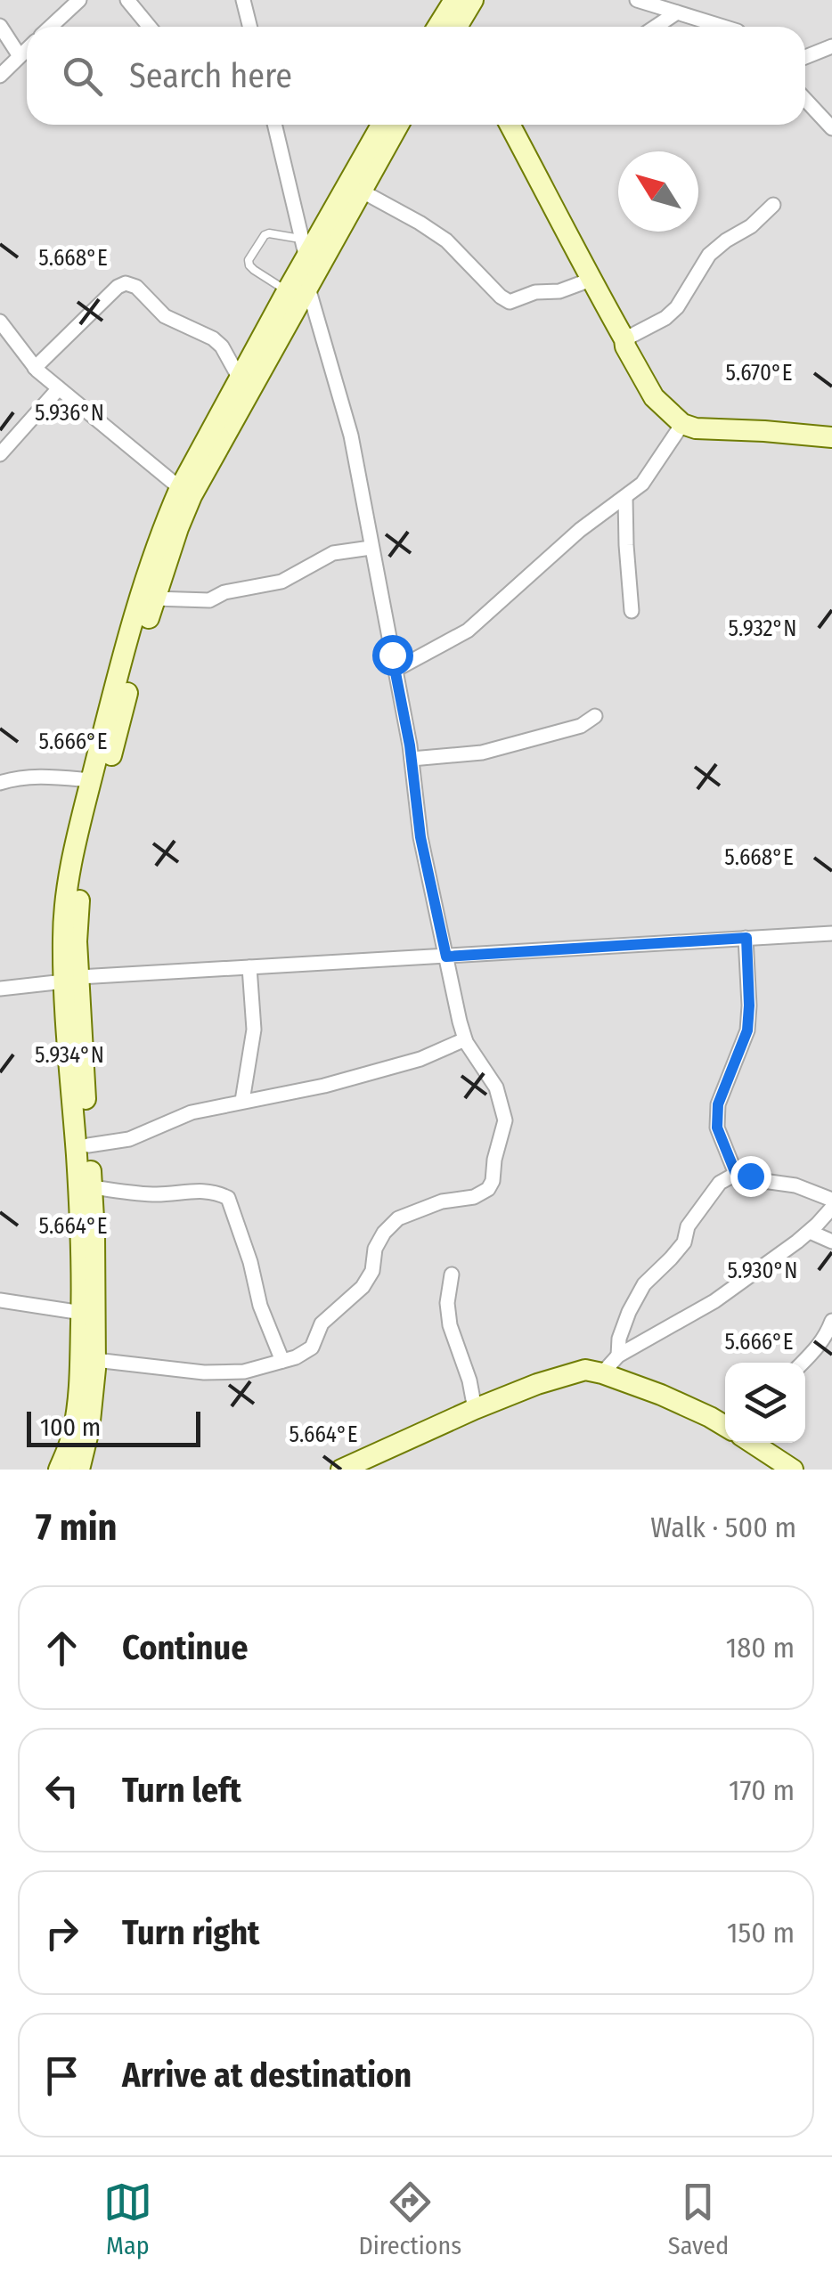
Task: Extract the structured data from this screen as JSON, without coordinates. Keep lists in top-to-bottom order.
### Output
{
  "scale_bar": "100 m",
  "north": "top left",
  "page": {
    "search": "Search here",
    "scale": "100 m",
    "heading": ["7 min", "Walk · 500 m"],
    "list": [
      ["Continue", "180 m"],
      ["Turn left", "170 m"],
      ["Turn right", "150 m"],
      "Arrive at destination"
    ],
    "nav": ["Map", "Directions", "Saved"]
  },
  "coordinates": [
    "5.668°E",
    "5.670°E",
    "5.936°N",
    "5.932°N",
    "5.666°E",
    "5.934°N",
    "5.664°E",
    "5.930°N"
  ]
}
